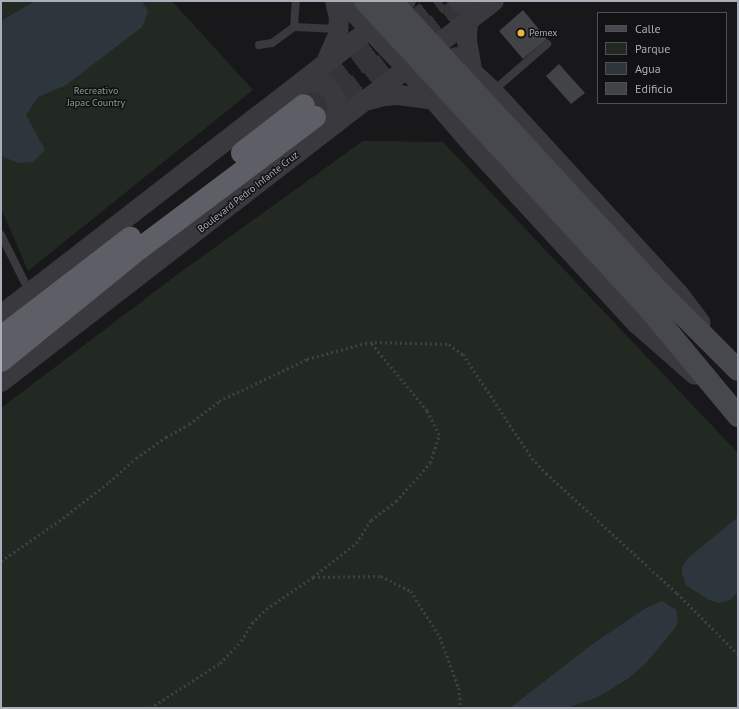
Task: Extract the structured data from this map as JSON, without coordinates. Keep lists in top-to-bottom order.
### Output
{
  "streets": {
    "highway": ["Boulevard Pedro Infante Cruz"]
  },
  "parks": ["Recreativo Japac Country"],
  "places": ["Pemex"],
  "legend": [
    "Calle",
    "Parque",
    "Agua",
    "Edificio"
  ]
}
